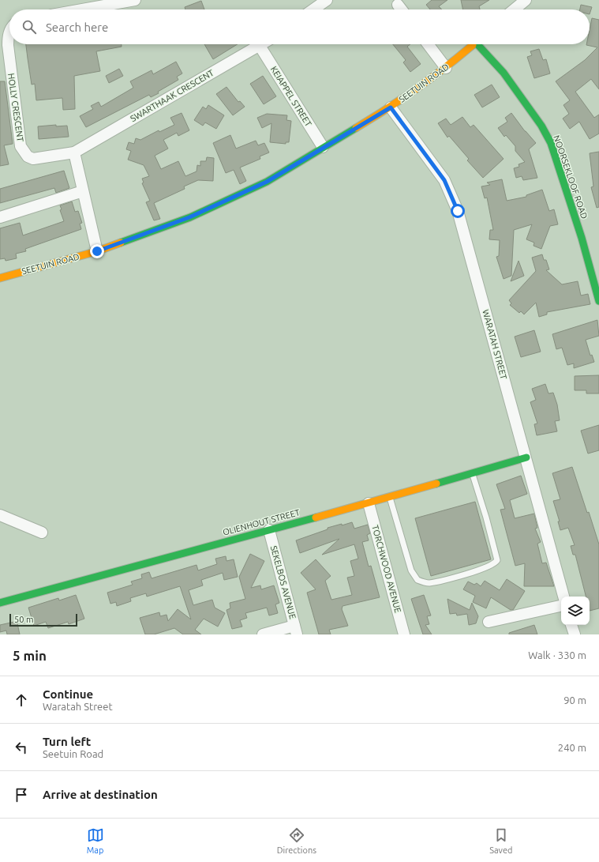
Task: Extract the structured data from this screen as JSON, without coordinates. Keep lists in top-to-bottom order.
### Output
{
  "streets": {
    "street": [
      "SEETUIN ROAD",
      "SWARTHAAK CRESCENT",
      "KEIAPPEL STREET",
      "HOLLY CRESCENT",
      "NOORSEKLOOF ROAD",
      "WARATAH STREET",
      "OLIENHOUT STREET",
      "TORCHWOOD AVENUE",
      "SEKELBOS AVENUE"
    ]
  },
  "crossings": [
    ["SEETUIN ROAD", "KEIAPPEL STREET"],
    ["SEETUIN ROAD", "WARATAH STREET"],
    ["SWARTHAAK CRESCENT", "KEIAPPEL STREET"],
    ["SWARTHAAK CRESCENT", "HOLLY CRESCENT"],
    ["WARATAH STREET", "OLIENHOUT STREET"],
    ["OLIENHOUT STREET", "TORCHWOOD AVENUE"],
    ["OLIENHOUT STREET", "SEKELBOS AVENUE"]
  ],
  "scale_bar": "50 m",
  "page": {
    "search": "Search here",
    "scale": "50 m",
    "heading": ["5 min", "Walk · 330 m"],
    "list": [
      ["Continue", "Waratah Street", "90 m"],
      ["Turn left", "Seetuin Road", "240 m"],
      "Arrive at destination"
    ],
    "nav": ["Map", "Directions", "Saved"]
  }
}
